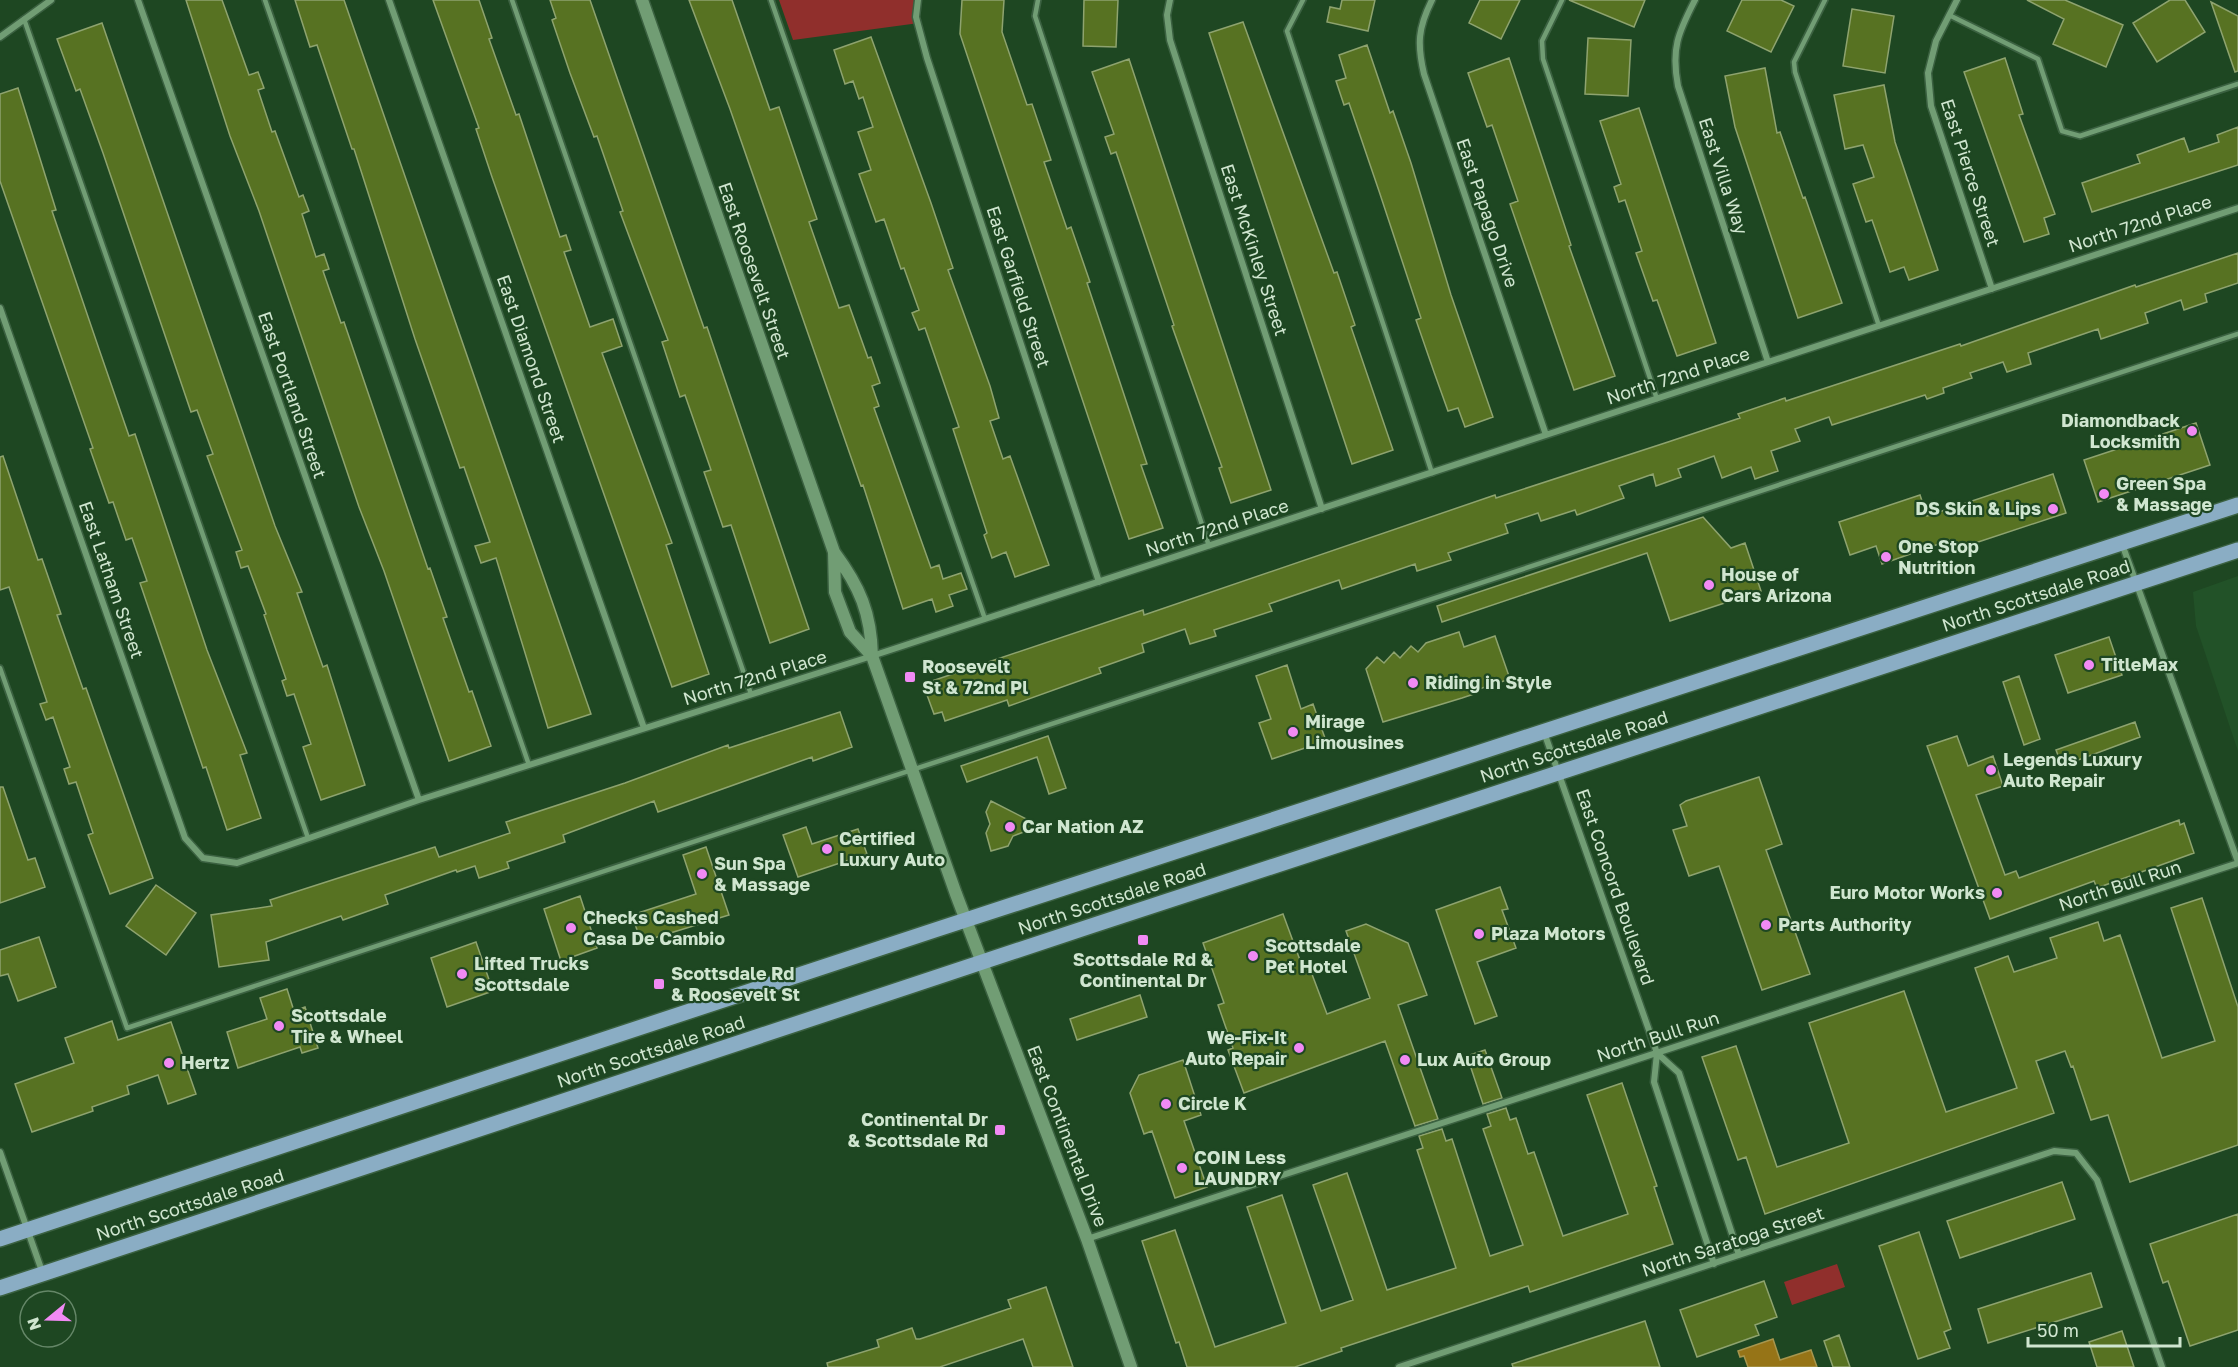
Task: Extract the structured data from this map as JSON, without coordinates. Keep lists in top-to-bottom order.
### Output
{
  "streets": {
    "main road": ["North Scottsdale Road"],
    "street": [
      "East Pierce Street",
      "East Villa Way",
      "East Papago Drive",
      "North 72nd Place",
      "East McKinley Street",
      "East Roosevelt Street",
      "East Garfield Street",
      "East Diamond Street",
      "East Portland Street",
      "East Latham Street",
      "North Bull Run",
      "East Concord Boulevard",
      "East Continental Drive",
      "North Saratoga Street"
    ]
  },
  "crossings": [
    ["East Pierce Street", "North 72nd Place"],
    ["East Villa Way", "North 72nd Place"],
    ["East Papago Drive", "North 72nd Place"],
    ["North 72nd Place", "East McKinley Street"],
    ["North 72nd Place", "East Roosevelt Street"],
    ["North 72nd Place", "East Garfield Street"],
    ["North 72nd Place", "East Diamond Street"],
    ["North 72nd Place", "East Portland Street"],
    ["North 72nd Place", "East Latham Street"],
    ["East Roosevelt Street", "North Scottsdale Road"],
    ["East Roosevelt Street", "East Continental Drive"],
    ["North Scottsdale Road", "East Concord Boulevard"],
    ["North Scottsdale Road", "East Continental Drive"],
    ["North Bull Run", "East Concord Boulevard"],
    ["North Bull Run", "East Continental Drive"],
    ["East Concord Boulevard", "North Saratoga Street"]
  ],
  "places": {
    "other": [
      "Diamondback Locksmith",
      "Green Spa & Massage",
      "DS Skin & Lips",
      "One Stop Nutrition",
      "House of Cars Arizona",
      "TitleMax",
      "Riding in Style",
      "Mirage Limousines",
      "Legends Luxury Auto Repair",
      "Car Nation AZ",
      "Certified Luxury Auto",
      "Sun Spa & Massage",
      "Euro Motor Works",
      "Parts Authority",
      "Checks Cashed Casa De Cambio",
      "Plaza Motors",
      "Scottsdale Pet Hotel",
      "Lifted Trucks Scottsdale",
      "Scottsdale Tire & Wheel",
      "We-Fix-It Auto Repair",
      "Lux Auto Group",
      "Hertz",
      "Circle K",
      "COIN Less LAUNDRY"
    ],
    "transit": [
      "Roosevelt St & 72nd Pl",
      "Scottsdale Rd & Continental Dr",
      "Scottsdale Rd & Roosevelt St",
      "Continental Dr & Scottsdale Rd"
    ]
  },
  "scale_bar": "50 m",
  "north": "left"
}
